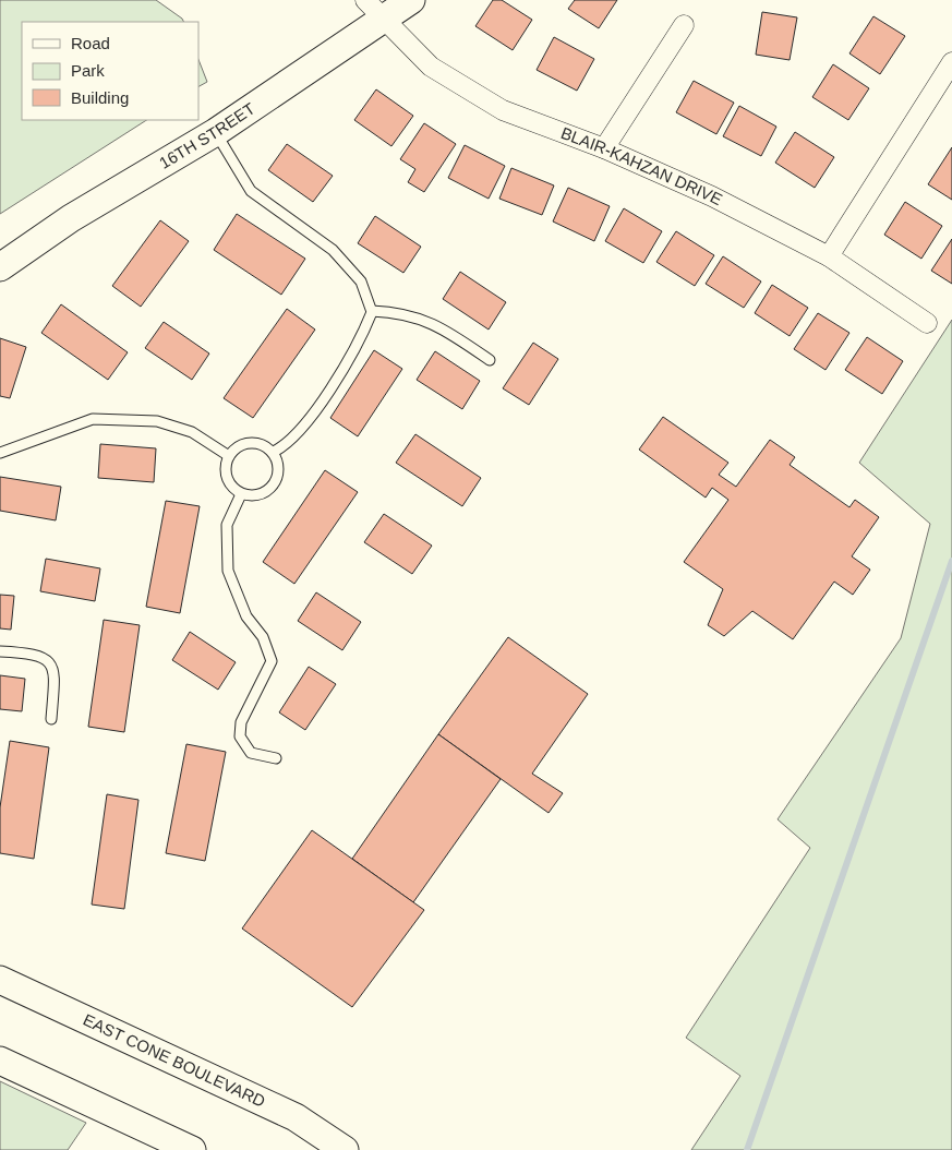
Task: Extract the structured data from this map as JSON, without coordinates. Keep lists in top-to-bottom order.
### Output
{
  "streets": {
    "street": ["16TH STREET", "BLAIR-KAHZAN DRIVE", "EAST CONE BOULEVARD"]
  },
  "crossings": [
    ["16TH STREET", "BLAIR-KAHZAN DRIVE"]
  ],
  "legend": ["Road", "Park", "Building"]
}
